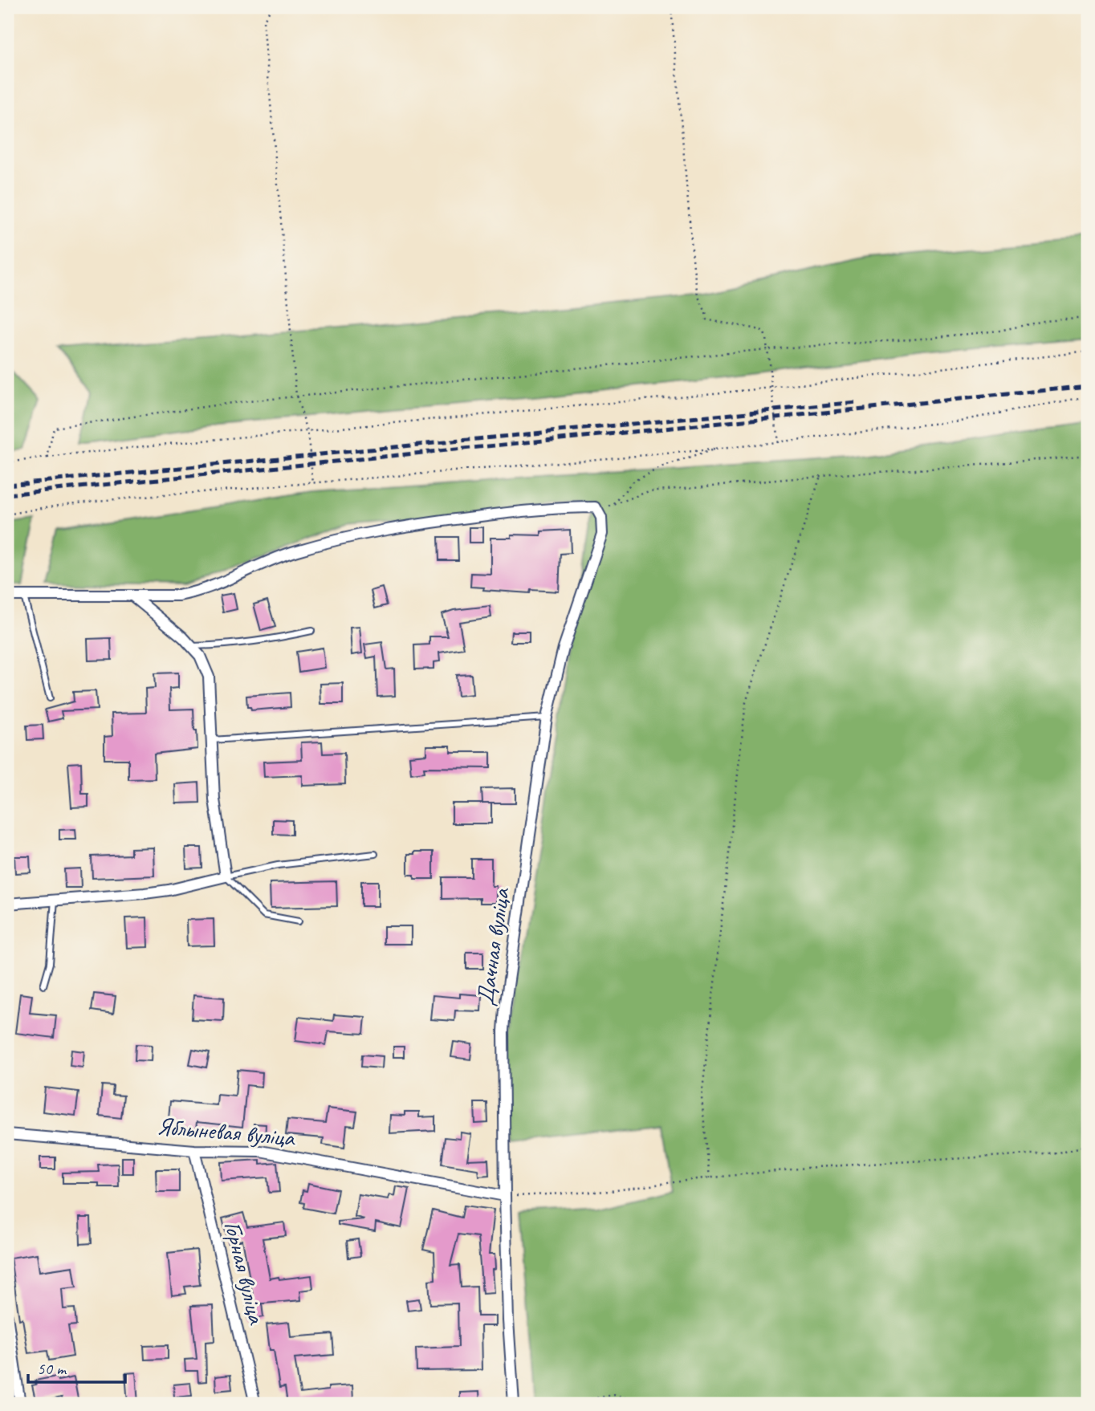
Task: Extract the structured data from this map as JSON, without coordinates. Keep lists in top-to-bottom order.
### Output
{
  "streets": {
    "street": ["Дачная вуліца", "Яблыневая вуліца", "Горная вуліца"]
  },
  "crossings": [
    ["Дачная вуліца", "Яблыневая вуліца"],
    ["Яблыневая вуліца", "Горная вуліца"]
  ],
  "scale_bar": "50 m"
}
